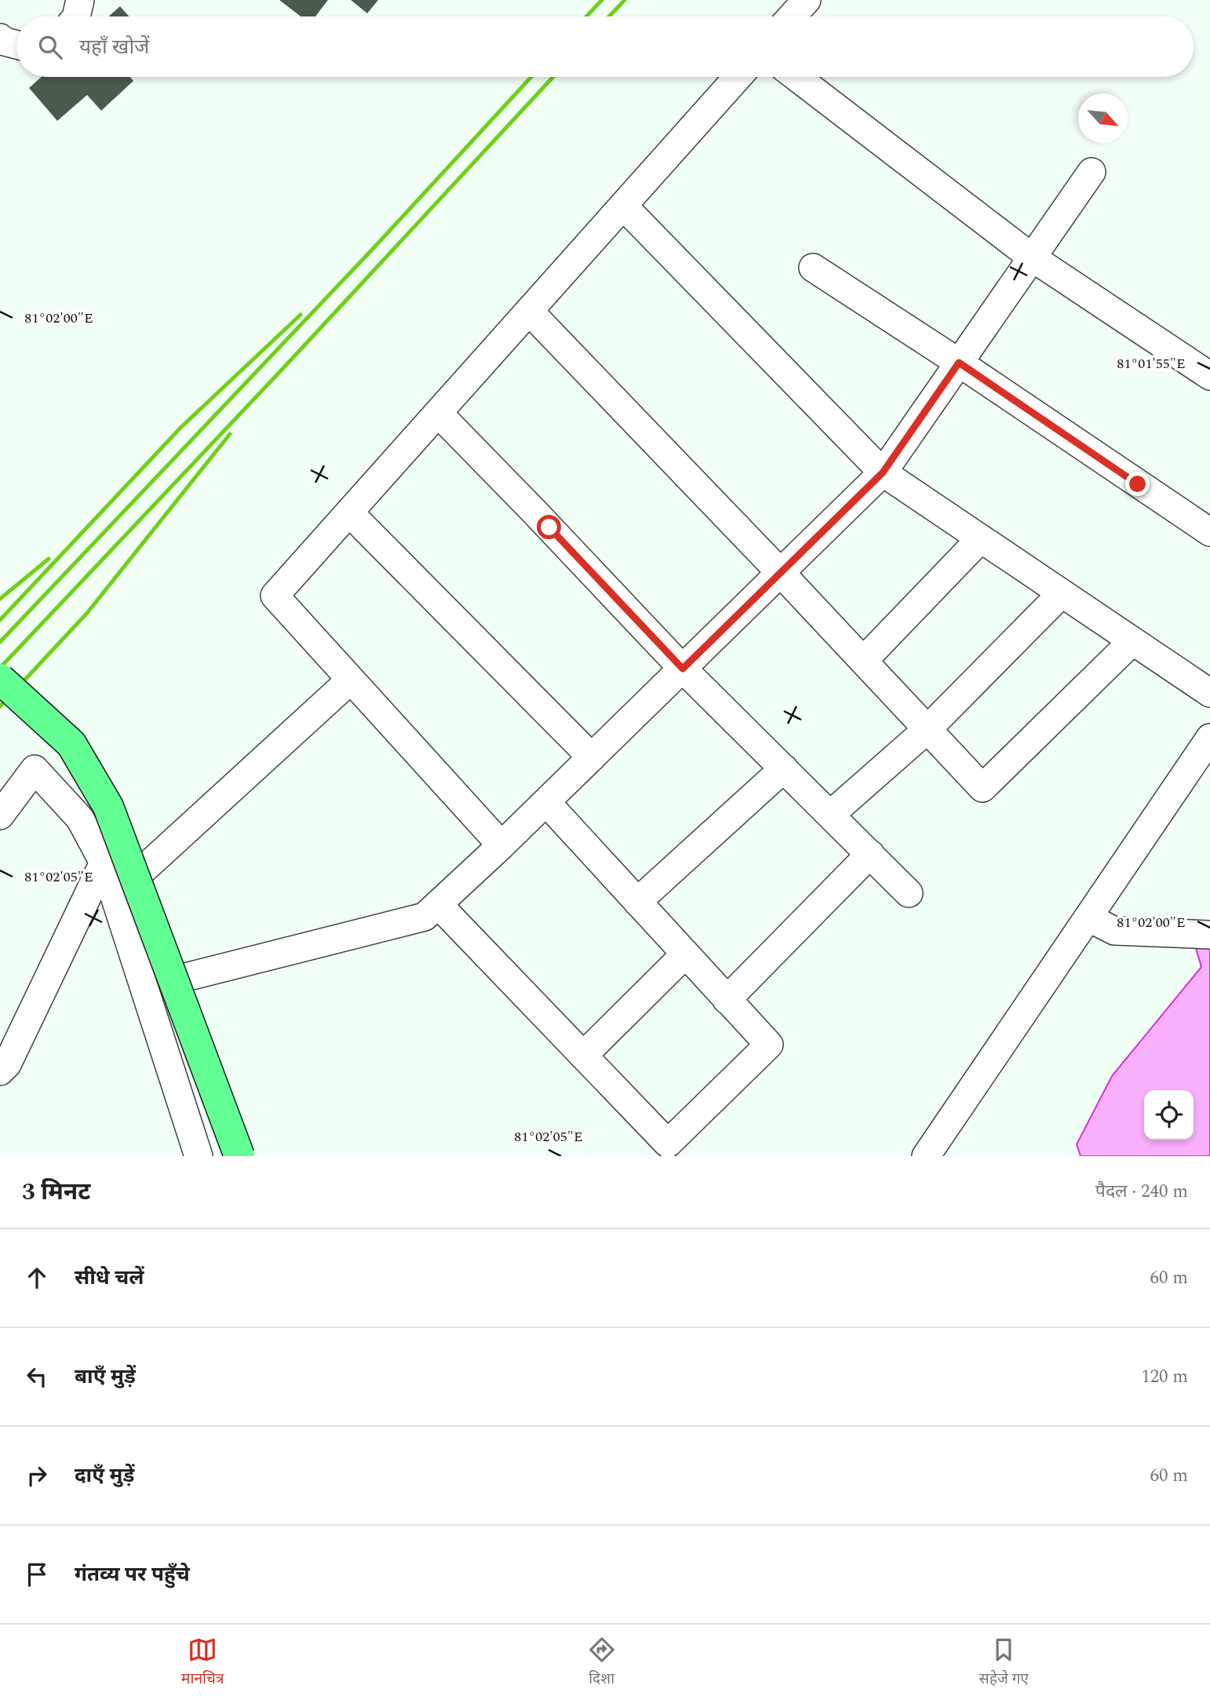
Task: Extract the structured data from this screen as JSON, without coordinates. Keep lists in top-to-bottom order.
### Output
{
  "north": "bottom right",
  "page": {
    "search": "यहाँ खोजें",
    "heading": ["3 मिनट", "पैदल · 240 m"],
    "list": [
      ["सीधे चलें", "60 m"],
      ["बाएँ मुड़ें", "120 m"],
      ["दाएँ मुड़ें", "60 m"],
      "गंतव्य पर पहुँचे"
    ],
    "nav": ["मानचित्र", "दिशा", "सहेजे गए"]
  },
  "coordinates": ["81°02'00\"E", "81°01'55\"E", "81°02'05\"E"]
}
